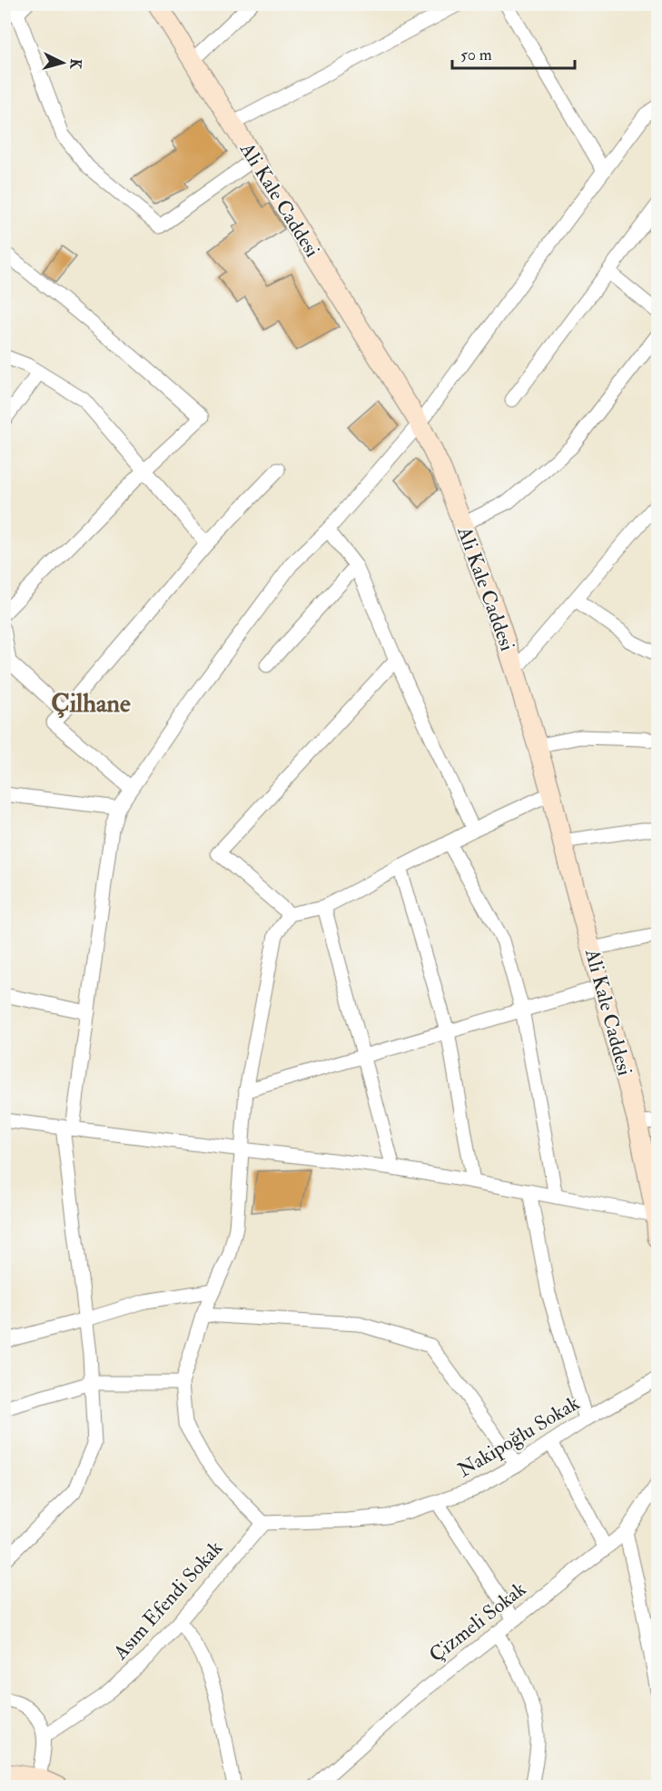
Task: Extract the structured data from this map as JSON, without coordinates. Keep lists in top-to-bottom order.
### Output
{
  "streets": {
    "main road": ["Ali Kale Caddesi"],
    "street": ["Nakipoğlu Sokak", "Asım Efendi Sokak", "Çizmeli Sokak"]
  },
  "crossings": [
    ["Nakipoğlu Sokak", "Asım Efendi Sokak"]
  ],
  "districts": ["Çilhane"],
  "scale_bar": "50 m",
  "north": "right"
}
